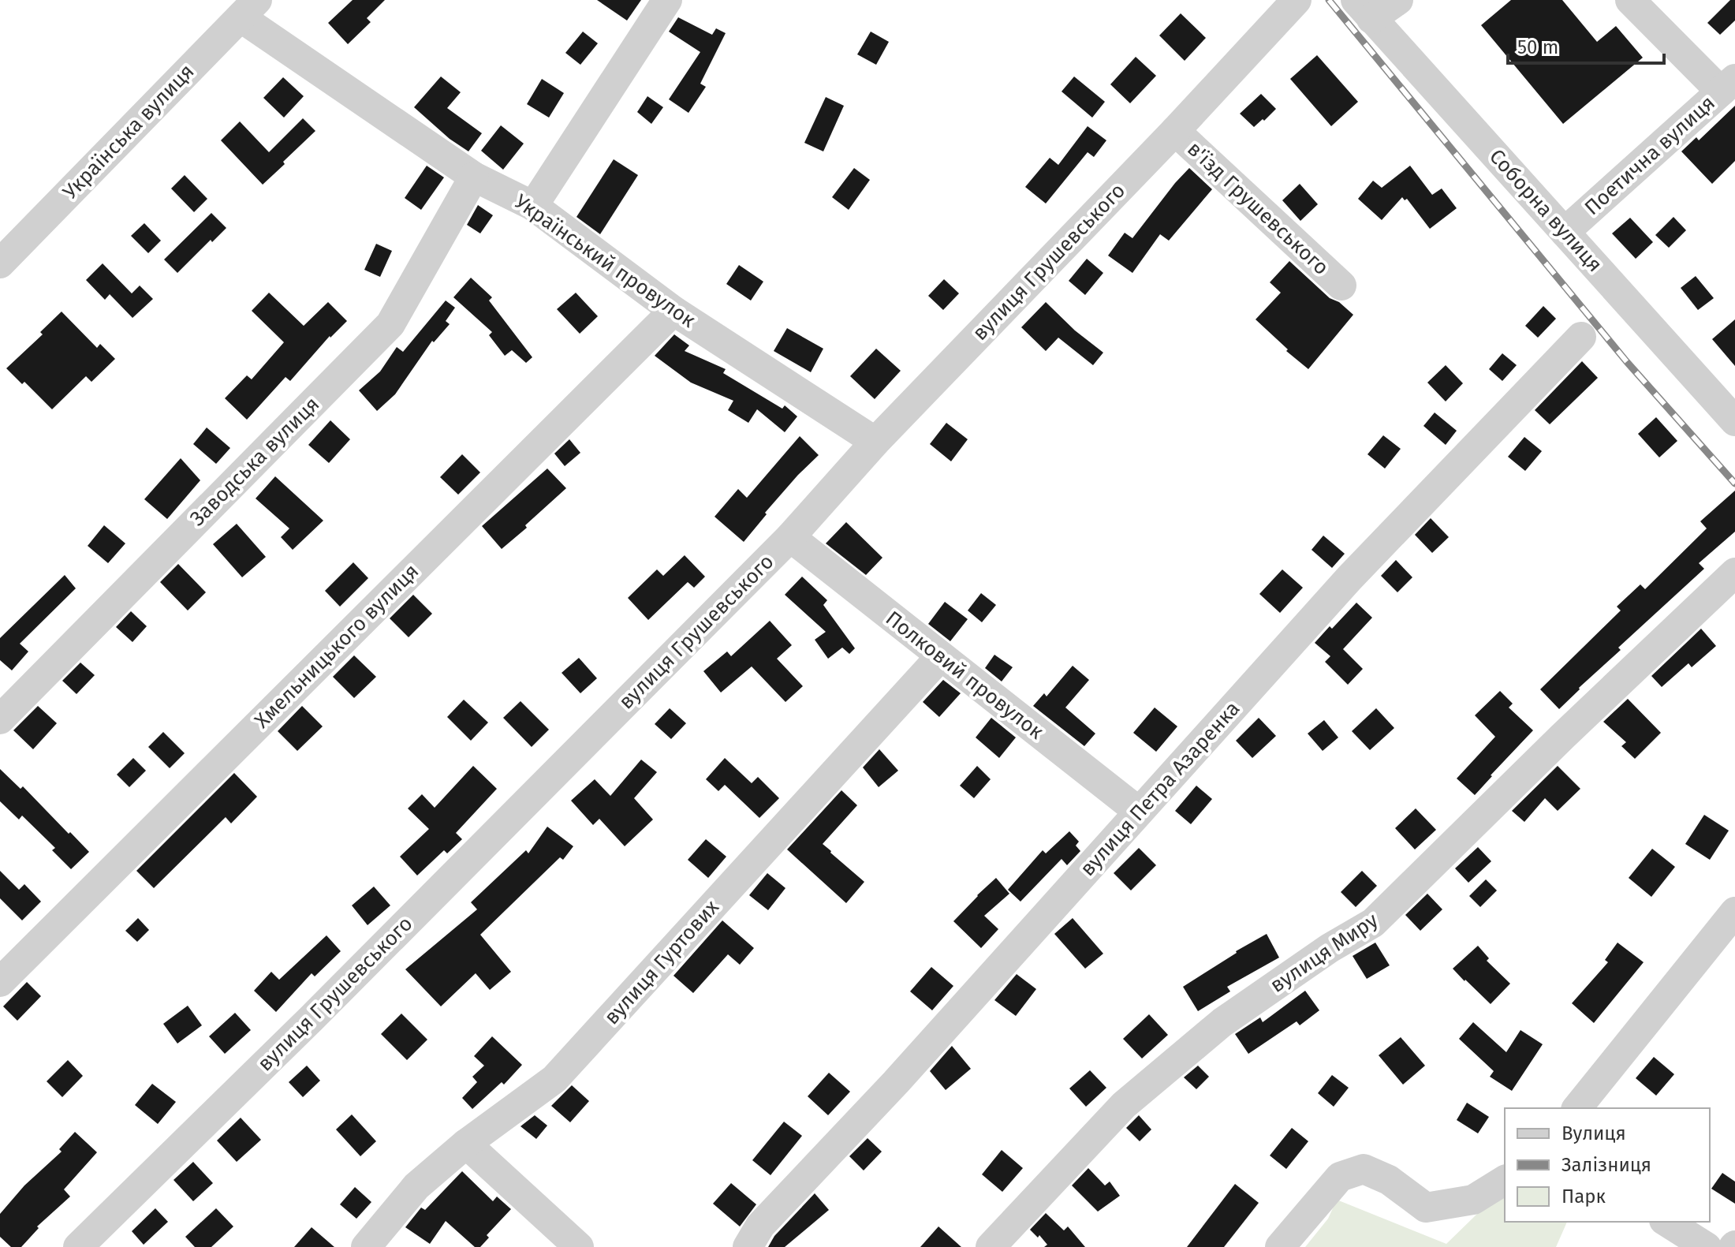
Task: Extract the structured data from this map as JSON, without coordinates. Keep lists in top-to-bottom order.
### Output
{
  "streets": {
    "street": [
      "Українська вулиця",
      "Поетична вулиця",
      "в'їзд Грушевського",
      "Соборна вулиця",
      "Український провулок",
      "вулиця Грушевського",
      "Заводська вулиця",
      "Хмельницького вулиця",
      "Полковий провулок",
      "вулиця Петра Азаренка",
      "вулиця Миру",
      "вулиця Гуртових"
    ]
  },
  "crossings": [
    ["Українська вулиця", "Український провулок"],
    ["Поетична вулиця", "Соборна вулиця"],
    ["в'їзд Грушевського", "вулиця Грушевського"],
    ["Український провулок", "вулиця Грушевського"],
    ["Український провулок", "Заводська вулиця"],
    ["Український провулок", "Хмельницького вулиця"],
    ["вулиця Грушевського", "Полковий провулок"],
    ["Полковий провулок", "вулиця Петра Азаренка"],
    ["Полковий провулок", "вулиця Гуртових"]
  ],
  "legend": ["Вулиця", "Залізниця", "Парк"],
  "scale_bar": "50 m"
}
